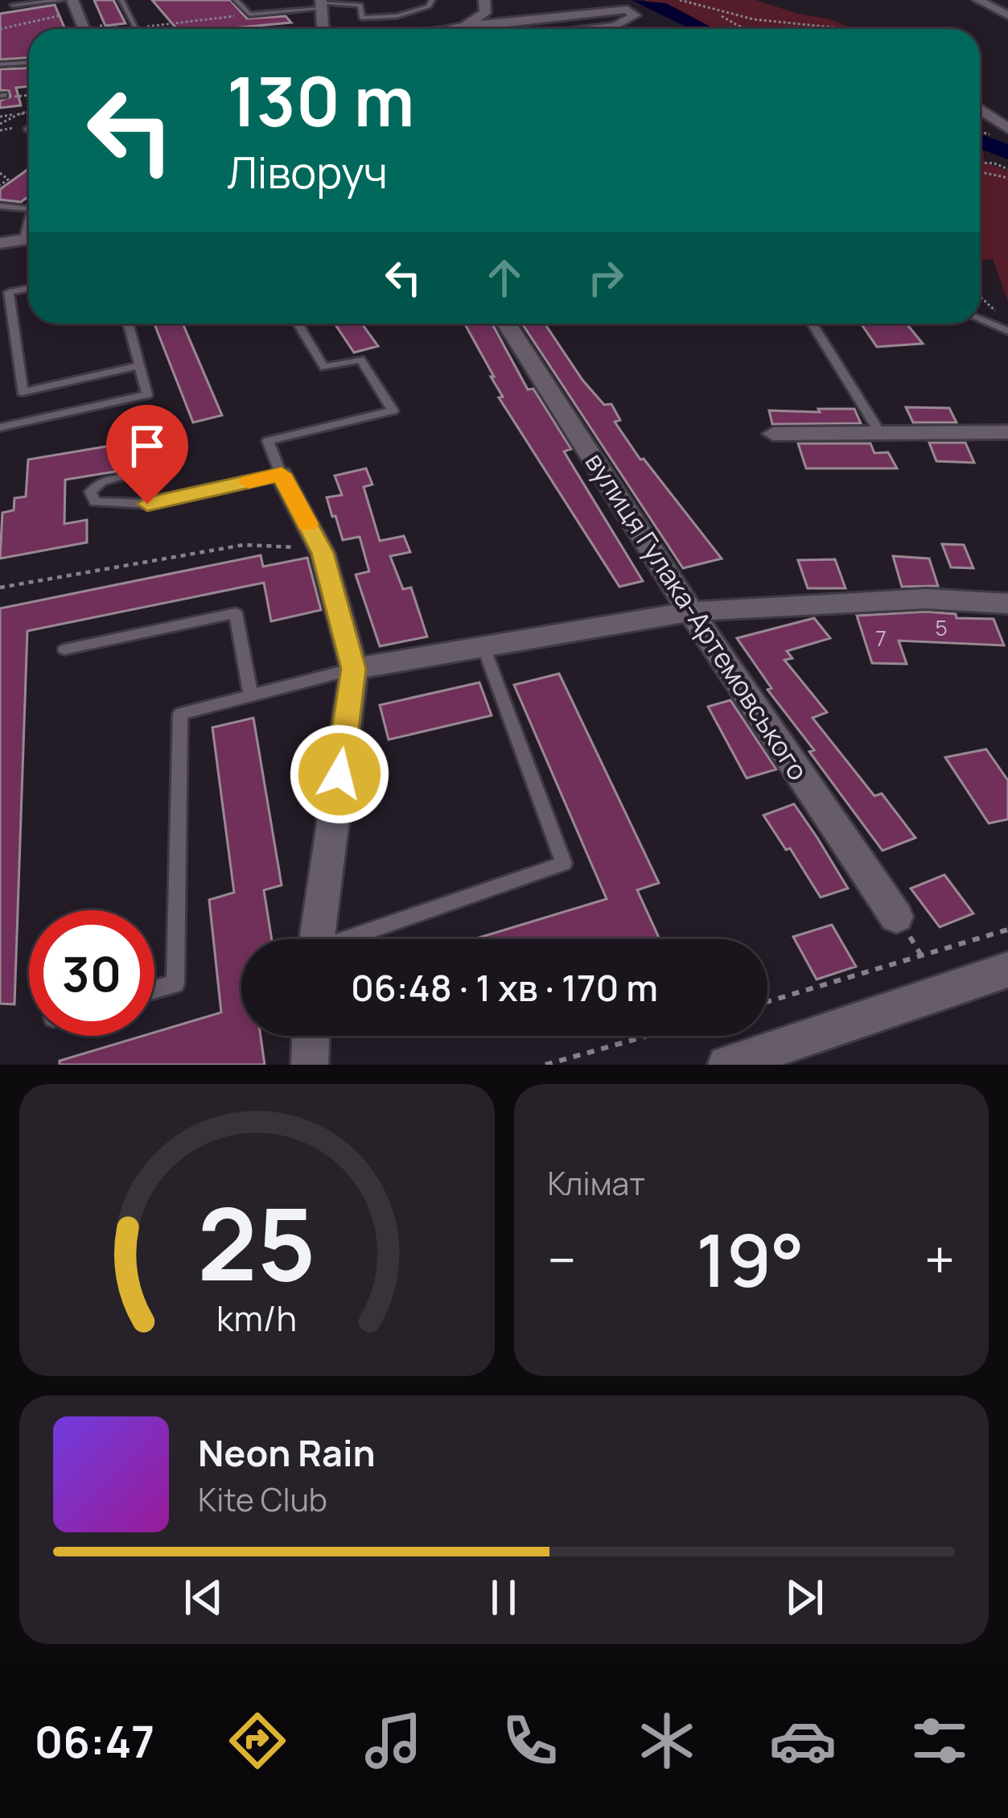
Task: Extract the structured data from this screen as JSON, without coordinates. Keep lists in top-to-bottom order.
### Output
{
  "streets": {
    "street": ["вулиця Гулака-Артемовського"]
  },
  "house_numbers": ["5", "7"],
  "page": {
    "turn": ["130 m", "Ліворуч"],
    "limit": "30",
    "trip": "06:48 · 1 хв · 170 m",
    "tile": "Клімат",
    "heat": ["−", "19°", "+"],
    "song": ["Neon Rain", "Kite Club"],
    "tabs": "06:47",
    "gauge": ["25", "km/h"]
  }
}
